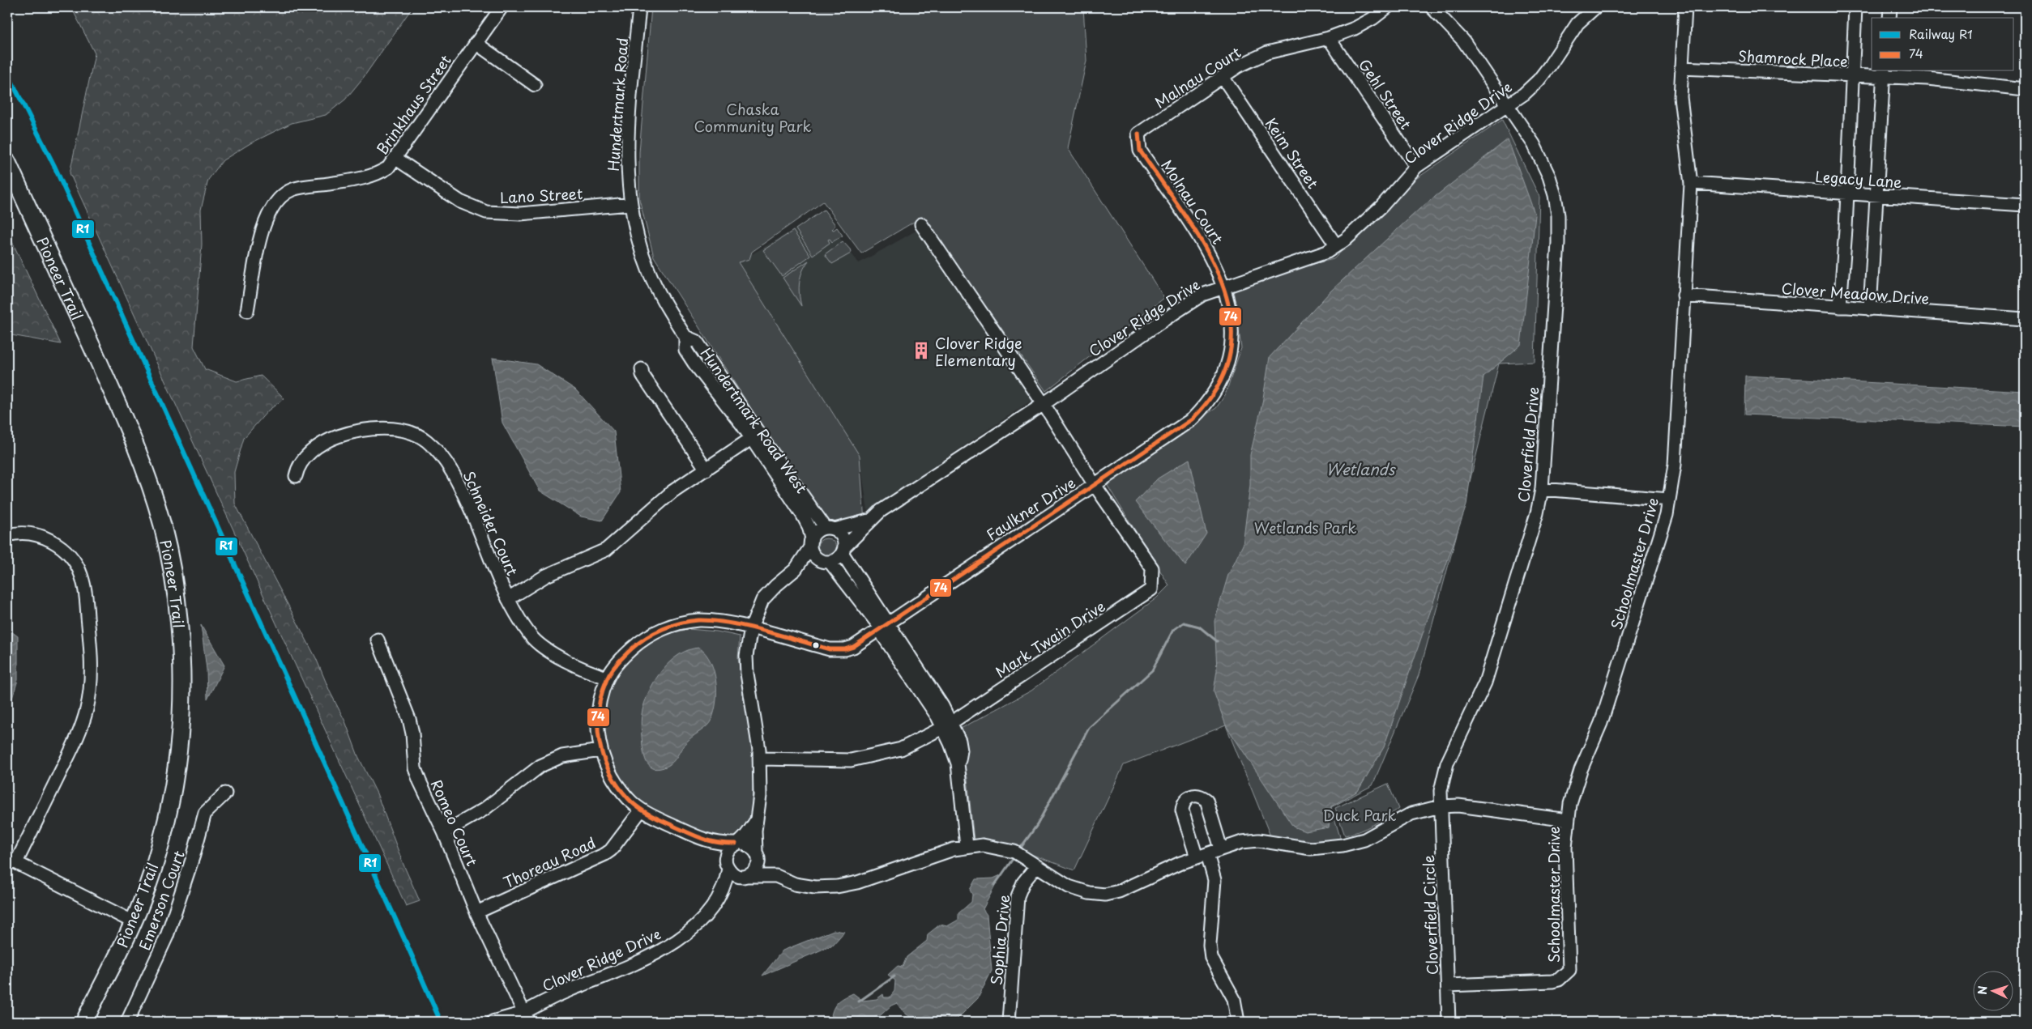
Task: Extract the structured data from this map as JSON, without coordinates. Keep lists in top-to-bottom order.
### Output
{
  "streets": {
    "main road": ["Pioneer Trail"],
    "street": [
      "Shamrock Place",
      "Malnau Court",
      "Gehl Street",
      "Brinkhaus Street",
      "Hundertmark Road",
      "Clover Ridge Drive",
      "Keim Street",
      "Legacy Lane",
      "Lano Street",
      "Molnau Court",
      "Clover Meadow Drive",
      "Hundertmark Road West",
      "Cloverfield Drive",
      "Faulkner Drive",
      "Schneider Court",
      "Schoolmaster Drive",
      "Mark Twain Drive",
      "Romeo Court",
      "Thoreau Road",
      "Emerson Court",
      "Cloverfield Circle",
      "Sophia Drive"
    ]
  },
  "crossings": [
    ["Shamrock Place", "Schoolmaster Drive"],
    ["Malnau Court", "Gehl Street"],
    ["Malnau Court", "Keim Street"],
    ["Malnau Court", "Molnau Court"],
    ["Gehl Street", "Clover Ridge Drive"],
    ["Brinkhaus Street", "Lano Street"],
    ["Hundertmark Road", "Lano Street"],
    ["Hundertmark Road", "Hundertmark Road West"],
    ["Clover Ridge Drive", "Keim Street"],
    ["Clover Ridge Drive", "Molnau Court"],
    ["Clover Ridge Drive", "Hundertmark Road West"],
    ["Clover Ridge Drive", "Cloverfield Drive"],
    ["Clover Ridge Drive", "Faulkner Drive"],
    ["Clover Ridge Drive", "Romeo Court"],
    ["Legacy Lane", "Schoolmaster Drive"],
    ["Molnau Court", "Faulkner Drive"],
    ["Clover Meadow Drive", "Schoolmaster Drive"],
    ["Cloverfield Drive", "Cloverfield Circle"],
    ["Faulkner Drive", "Schneider Court"],
    ["Faulkner Drive", "Mark Twain Drive"],
    ["Schoolmaster Drive", "Cloverfield Circle"],
    ["Romeo Court", "Thoreau Road"]
  ],
  "water": ["Wetlands"],
  "parks": ["Chaska Community Park", "Wetlands Park", "Duck Park"],
  "places": {
    "building": ["Clover Ridge Elementary"]
  },
  "lines": ["rail line R1", "transit line 74"],
  "legend": ["Railway R1", "74"],
  "north": "left"
}
